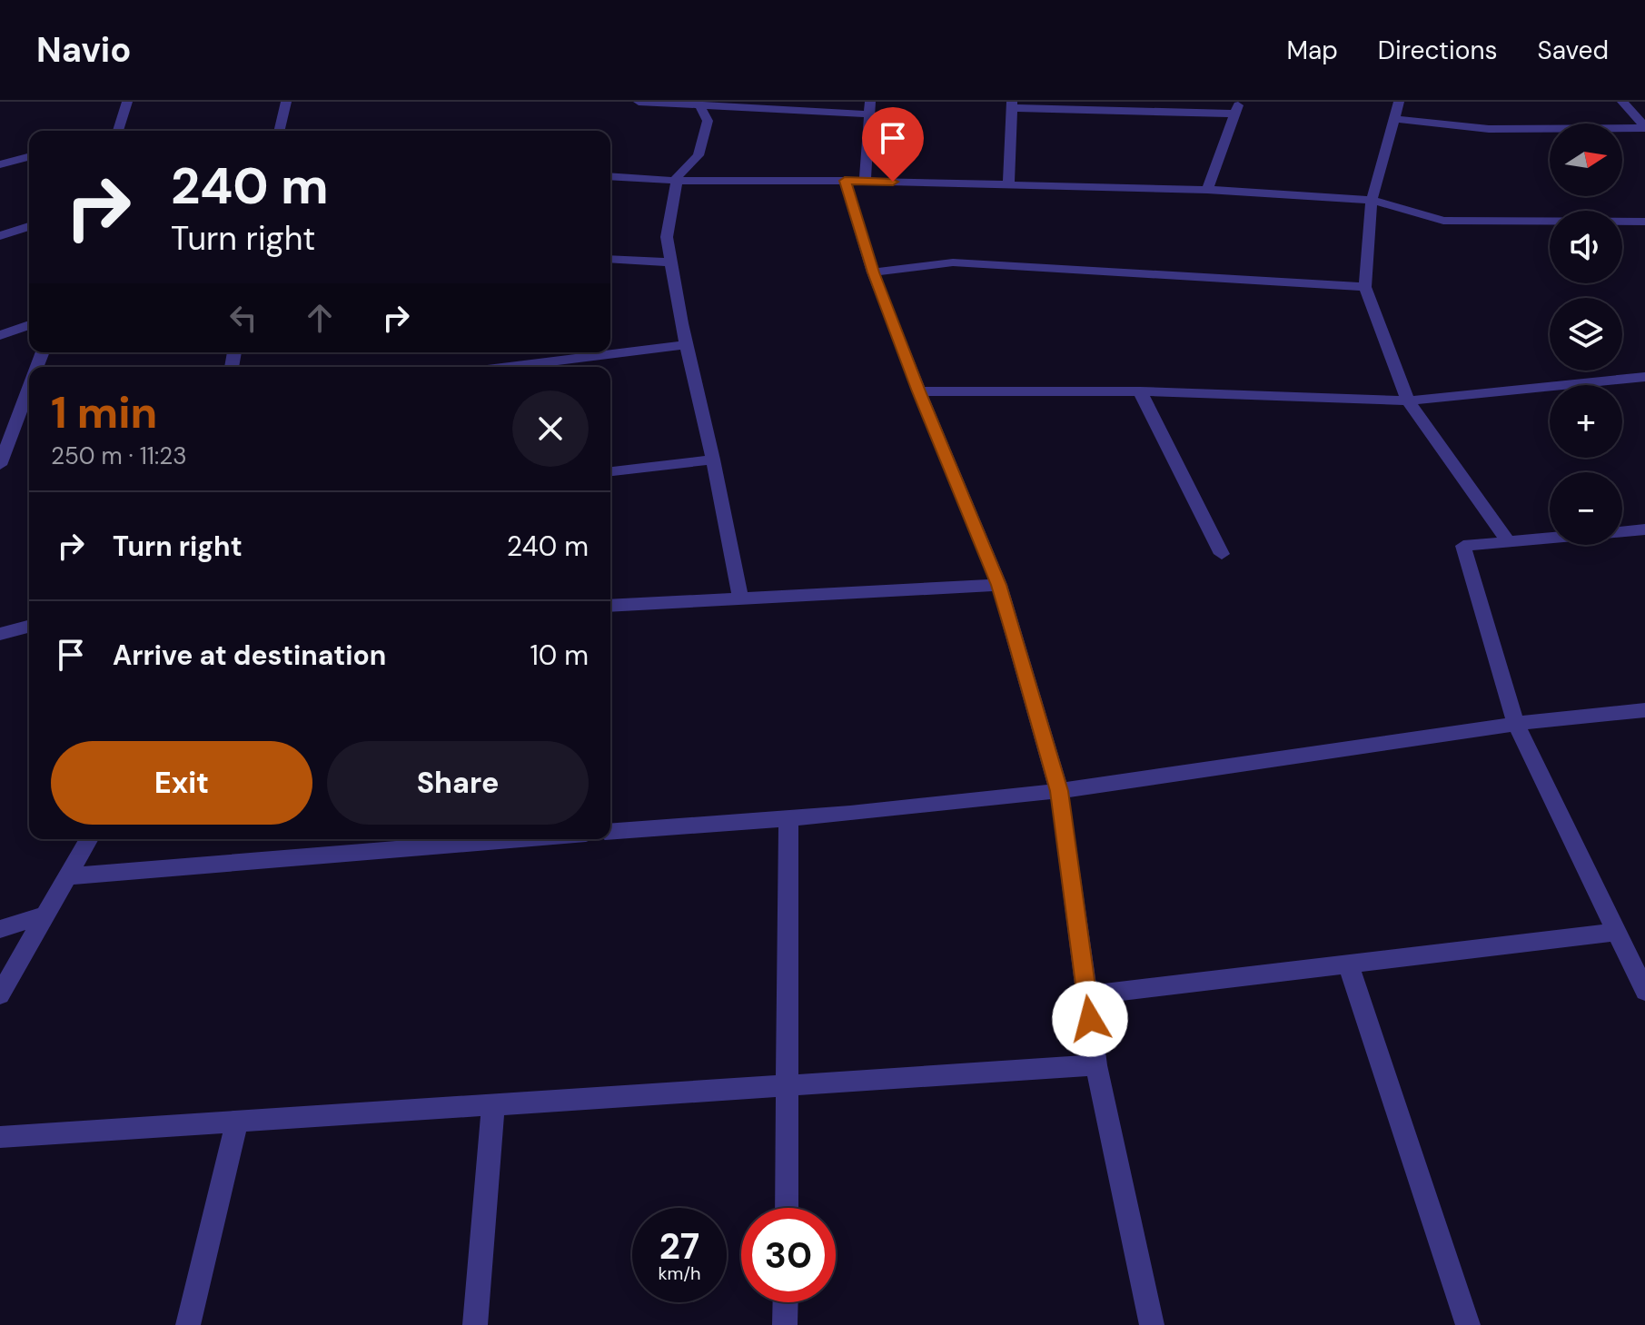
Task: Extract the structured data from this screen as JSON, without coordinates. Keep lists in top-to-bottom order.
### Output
{
  "north": "right",
  "page": {
    "header": "Navio",
    "nav": ["Map", "Directions", "Saved"],
    "map_buttons": ["+", "−"],
    "turn": ["240 m", "Turn right"],
    "heading": ["1 min", "250 m · 11:23"],
    "list": [
      {
        "name": "Turn right",
        "value": "240 m"
      },
      {
        "name": "Arrive at destination",
        "value": "10 m"
      }
    ],
    "buttons": ["Exit", "Share"],
    "speed": "27 km/h",
    "limit": "30"
  }
}
